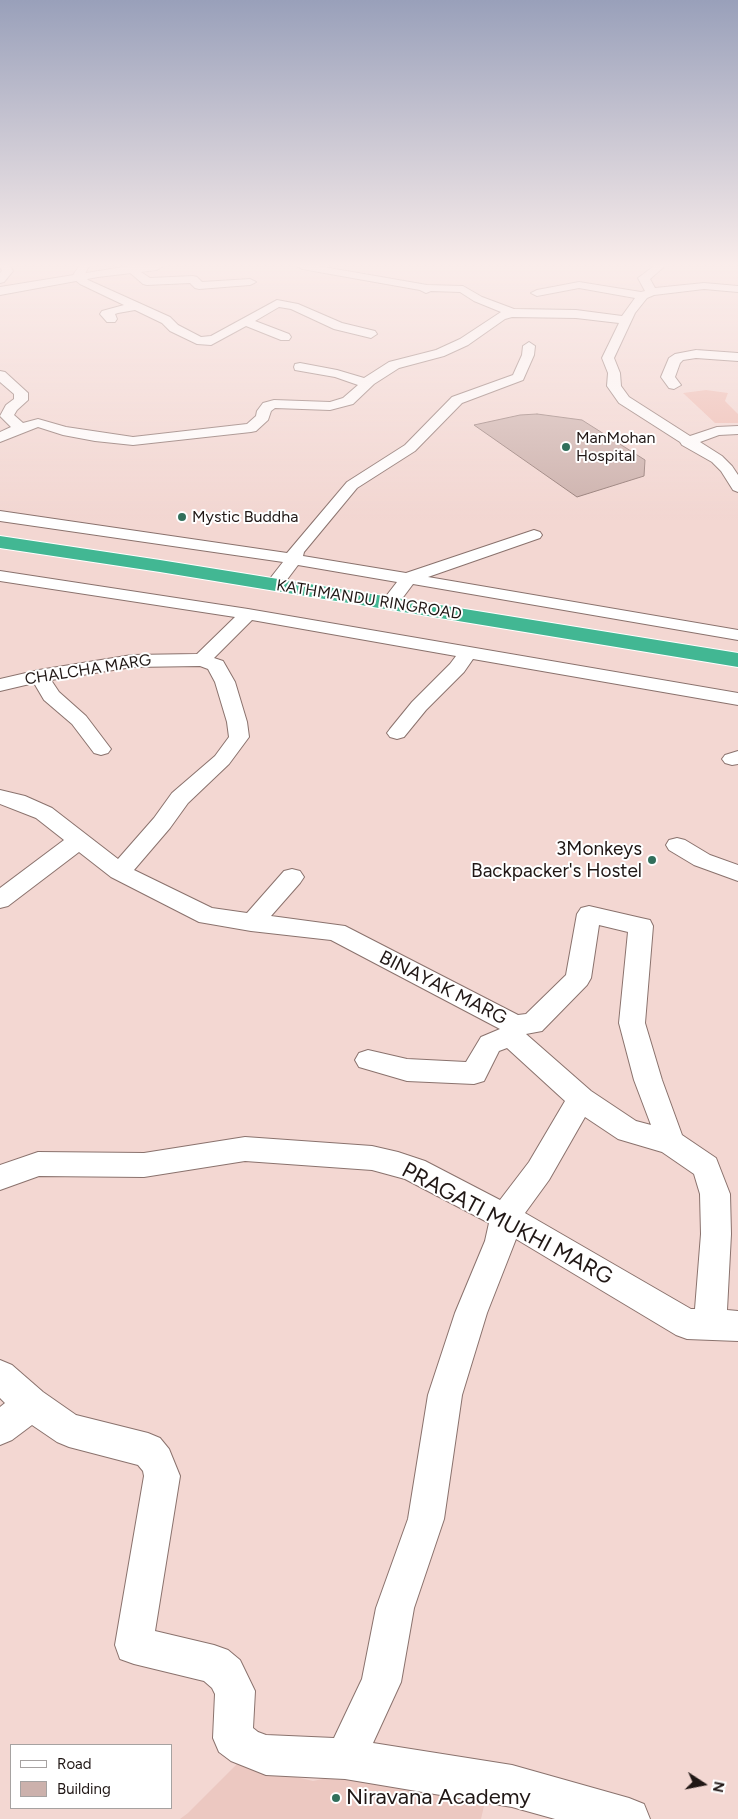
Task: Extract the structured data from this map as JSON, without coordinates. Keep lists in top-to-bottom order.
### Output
{
  "streets": {
    "highway": ["KATHMANDU RINGROAD"],
    "street": ["CHALCHA MARG", "BINAYAK MARG", "PRAGATI MUKHI MARG"]
  },
  "crossings": [
    ["BINAYAK MARG", "PRAGATI MUKHI MARG"]
  ],
  "places": [
    "ManMohan Hospital",
    "Mystic Buddha",
    "3Monkeys Backpacker's Hostel",
    "Niravana Academy"
  ],
  "legend": ["Road", "Building"],
  "north": "right"
}
